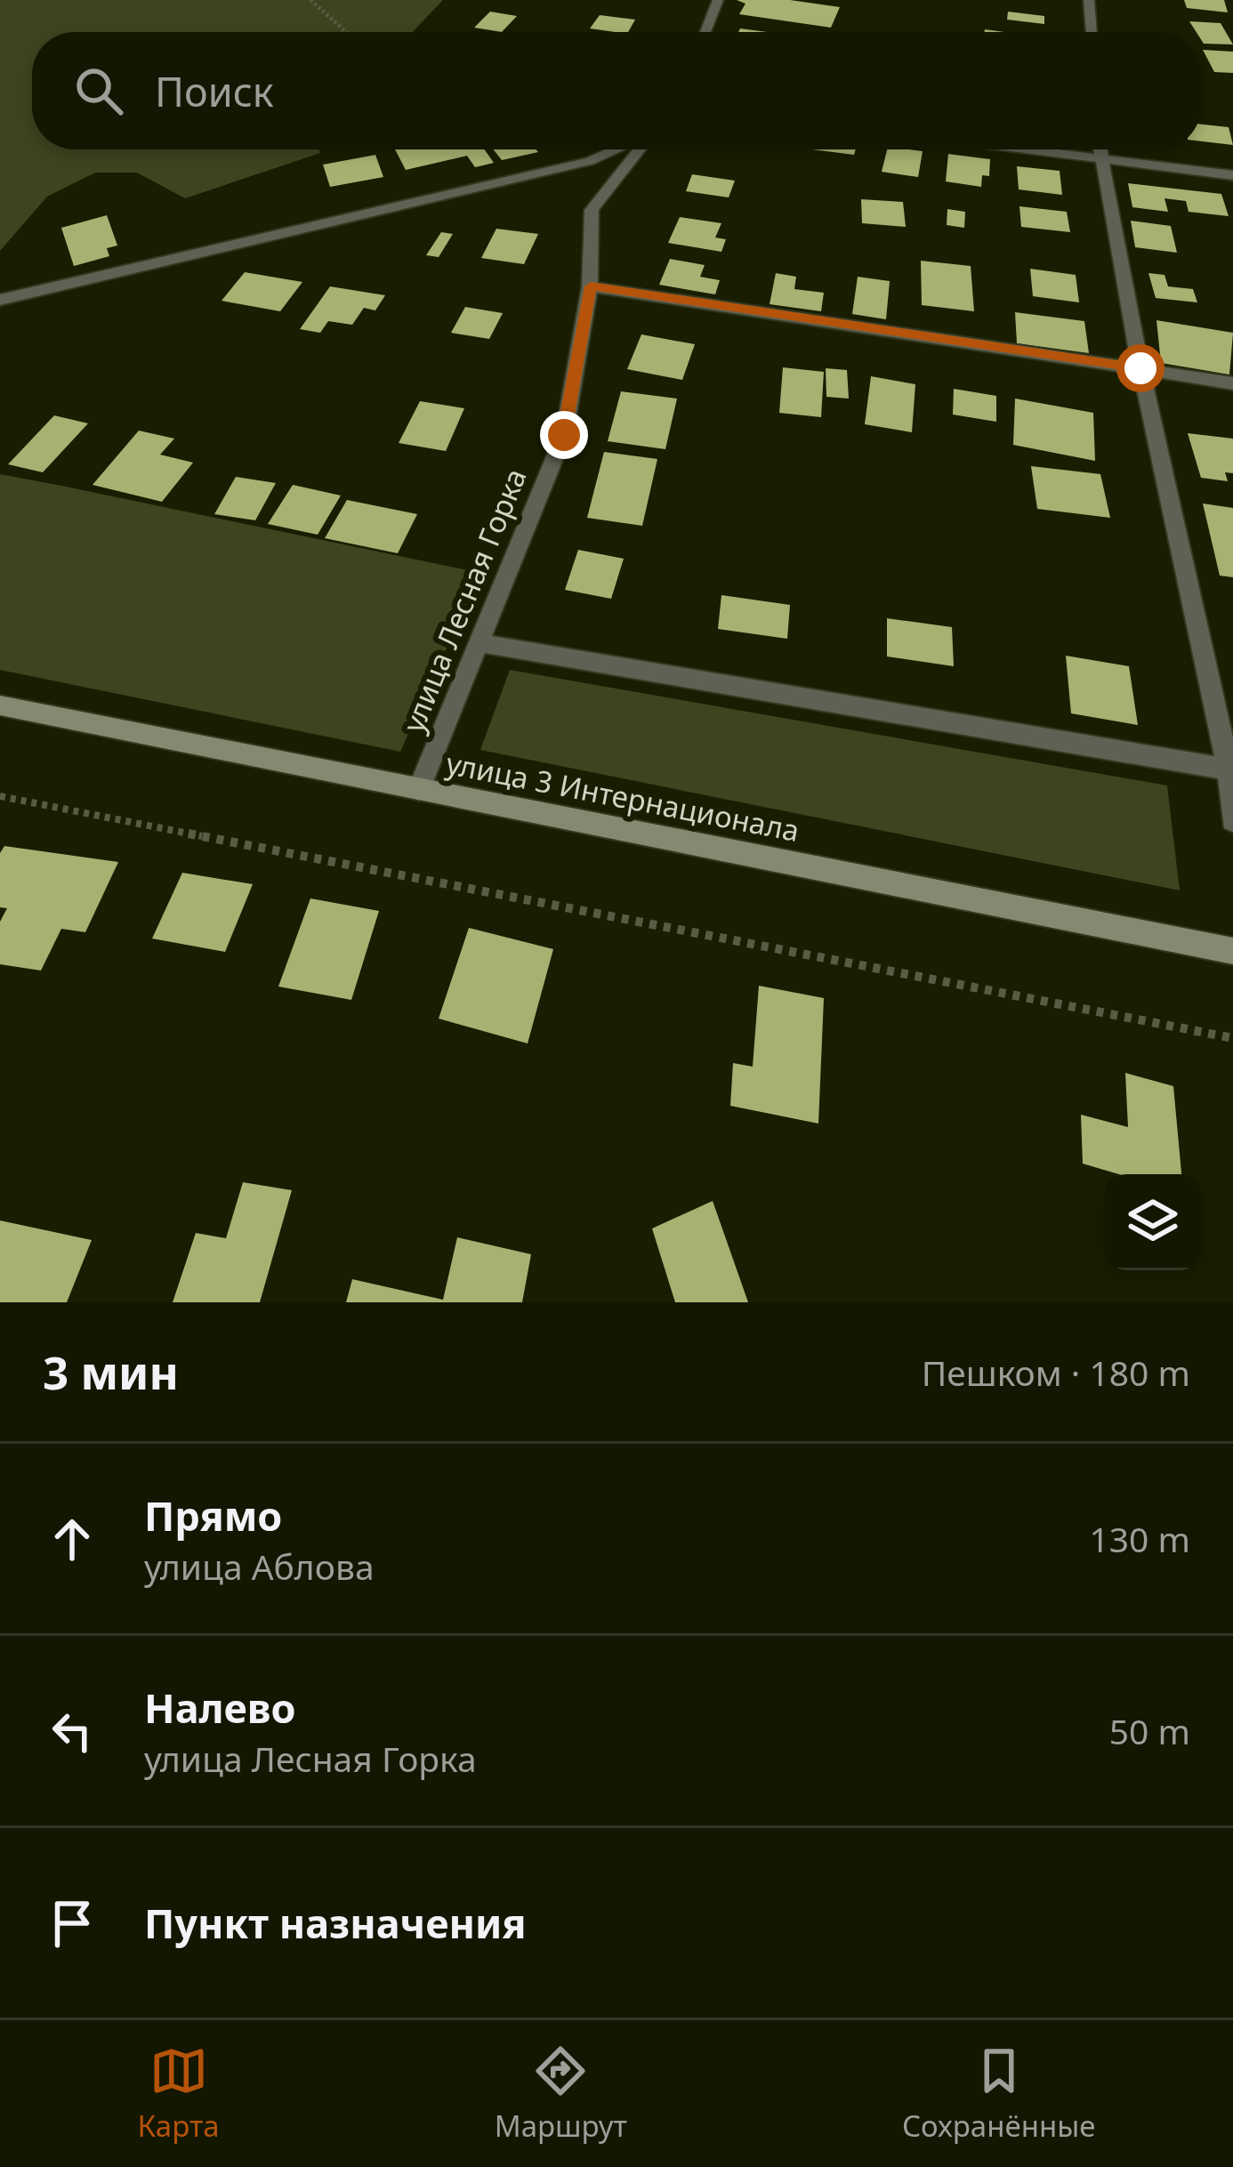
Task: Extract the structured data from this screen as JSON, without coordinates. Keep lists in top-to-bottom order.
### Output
{
  "streets": {
    "main road": ["улица 3 Интернационала"],
    "street": ["улица Лесная Горка"]
  },
  "crossings": [
    ["улица Лесная Горка", "улица 3 Интернационала"]
  ],
  "page": {
    "search": "Поиск",
    "heading": ["3 мин", "Пешком · 180 m"],
    "list": [
      ["Прямо", "улица Аблова", "130 m"],
      ["Налево", "улица Лесная Горка", "50 m"],
      "Пункт назначения"
    ],
    "nav": ["Карта", "Маршрут", "Сохранённые"]
  }
}
